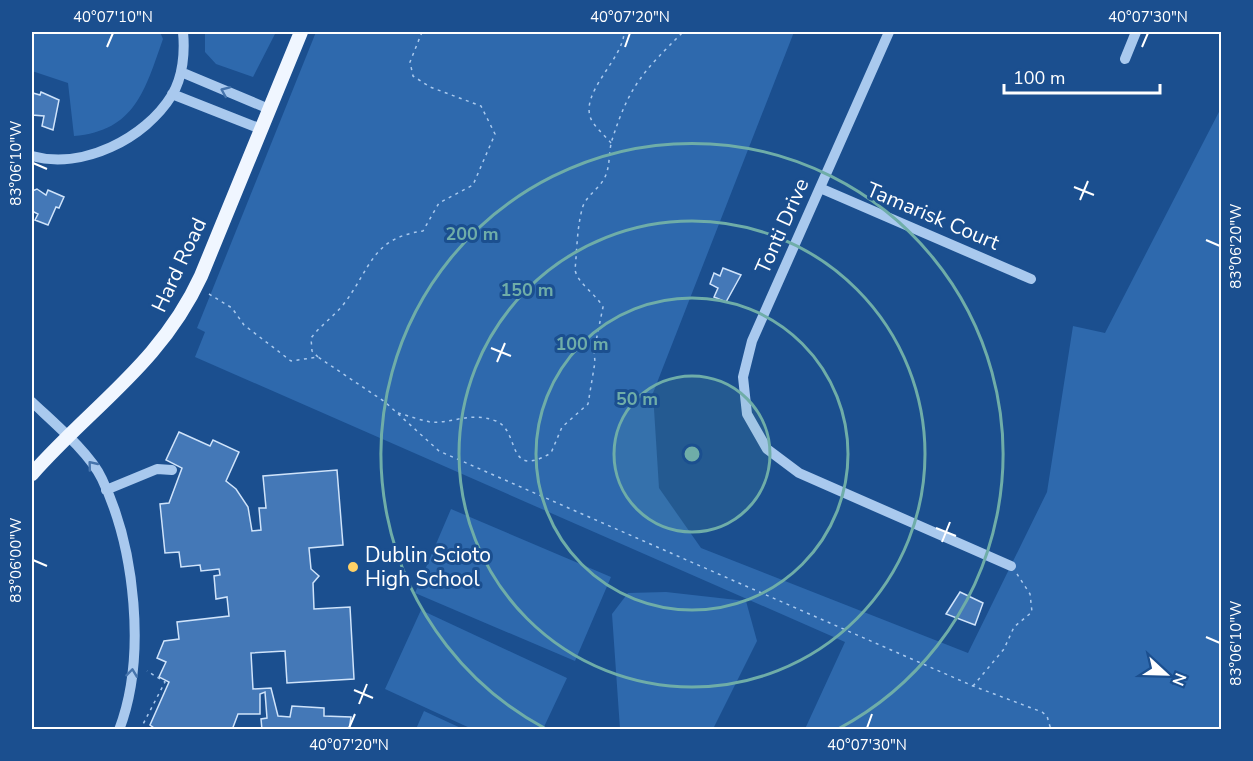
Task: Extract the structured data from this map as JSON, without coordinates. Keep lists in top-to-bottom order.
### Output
{
  "streets": {
    "main road": ["Hard Road"],
    "street": ["Tamarisk Court", "Tonti Drive"]
  },
  "crossings": [
    ["Tamarisk Court", "Tonti Drive"]
  ],
  "places": ["Dublin Scioto High School"],
  "scale_bar": "100 m",
  "north": "right",
  "coordinates": [
    "40°07'10\"N",
    "40°07'20\"N",
    "40°07'30\"N",
    "83°06'10\"W",
    "83°06'20\"W",
    "83°06'00\"W"
  ],
  "rings": [
    "200 m",
    "150 m",
    "100 m",
    "50 m"
  ]
}
